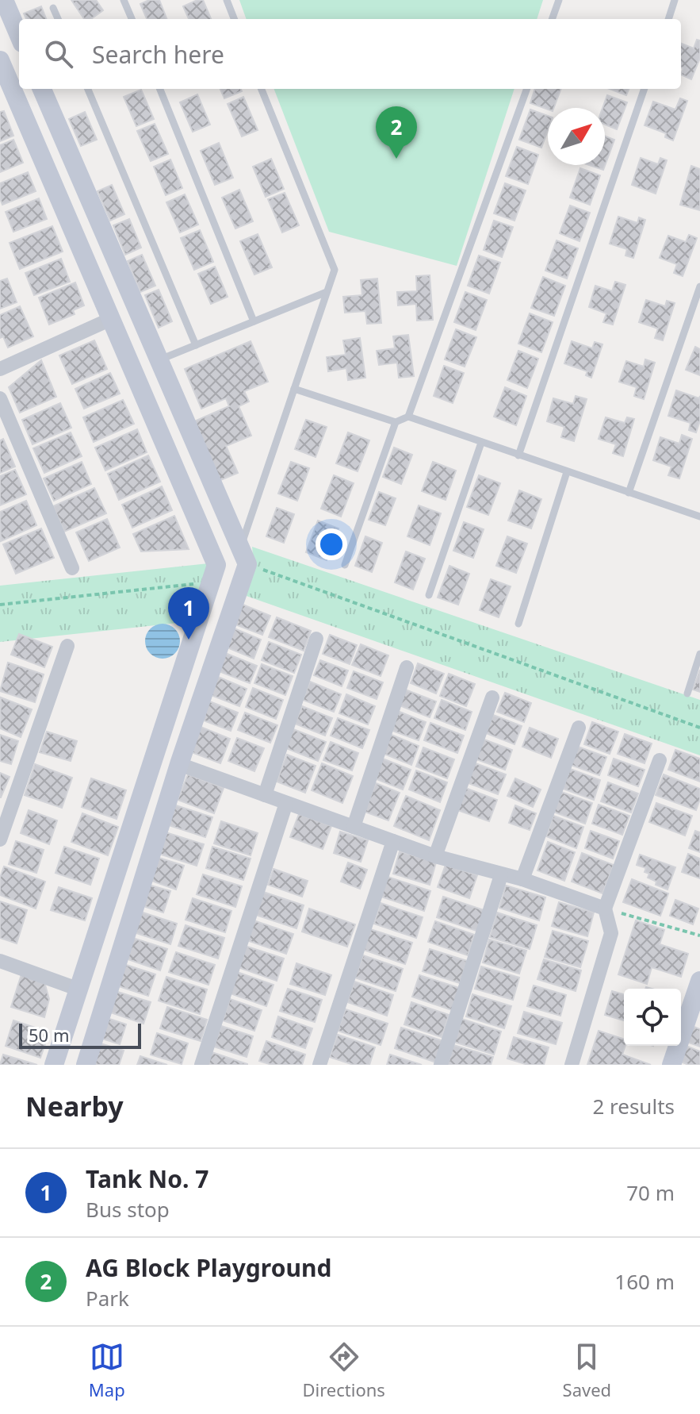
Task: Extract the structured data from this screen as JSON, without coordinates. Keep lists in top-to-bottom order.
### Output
{
  "scale_bar": "50 m",
  "north": "top right",
  "page": {
    "search": "Search here",
    "pins": ["2", "1"],
    "scale": "50 m",
    "heading": ["Nearby", "2 results"],
    "list": [
      {
        "mark": "1",
        "name": "Tank No. 7",
        "note": "Bus stop",
        "value": "70 m"
      },
      {
        "mark": "2",
        "name": "AG Block Playground",
        "note": "Park",
        "value": "160 m"
      }
    ],
    "nav": ["Map", "Directions", "Saved"]
  }
}
